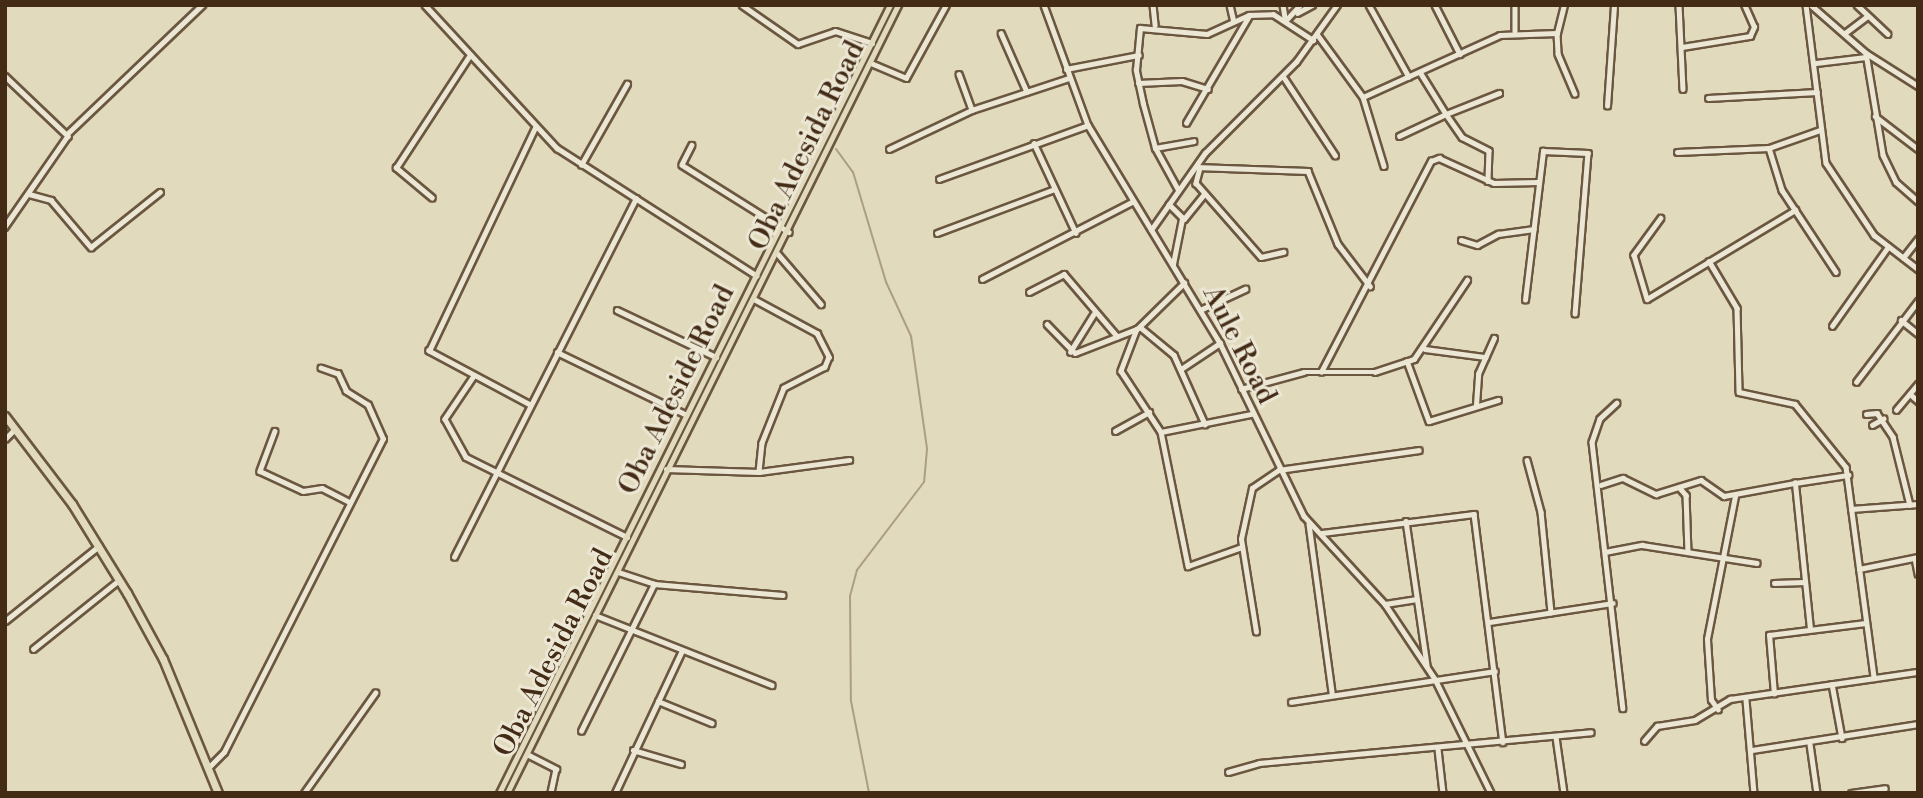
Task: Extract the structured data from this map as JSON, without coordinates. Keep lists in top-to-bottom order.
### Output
{
  "streets": {
    "main road": ["Oba Adesida Road", "Oba Adeside Road"],
    "street": ["Aule Road"]
  },
  "crossings": [
    ["Oba Adesida Road", "Oba Adeside Road"]
  ]
}
